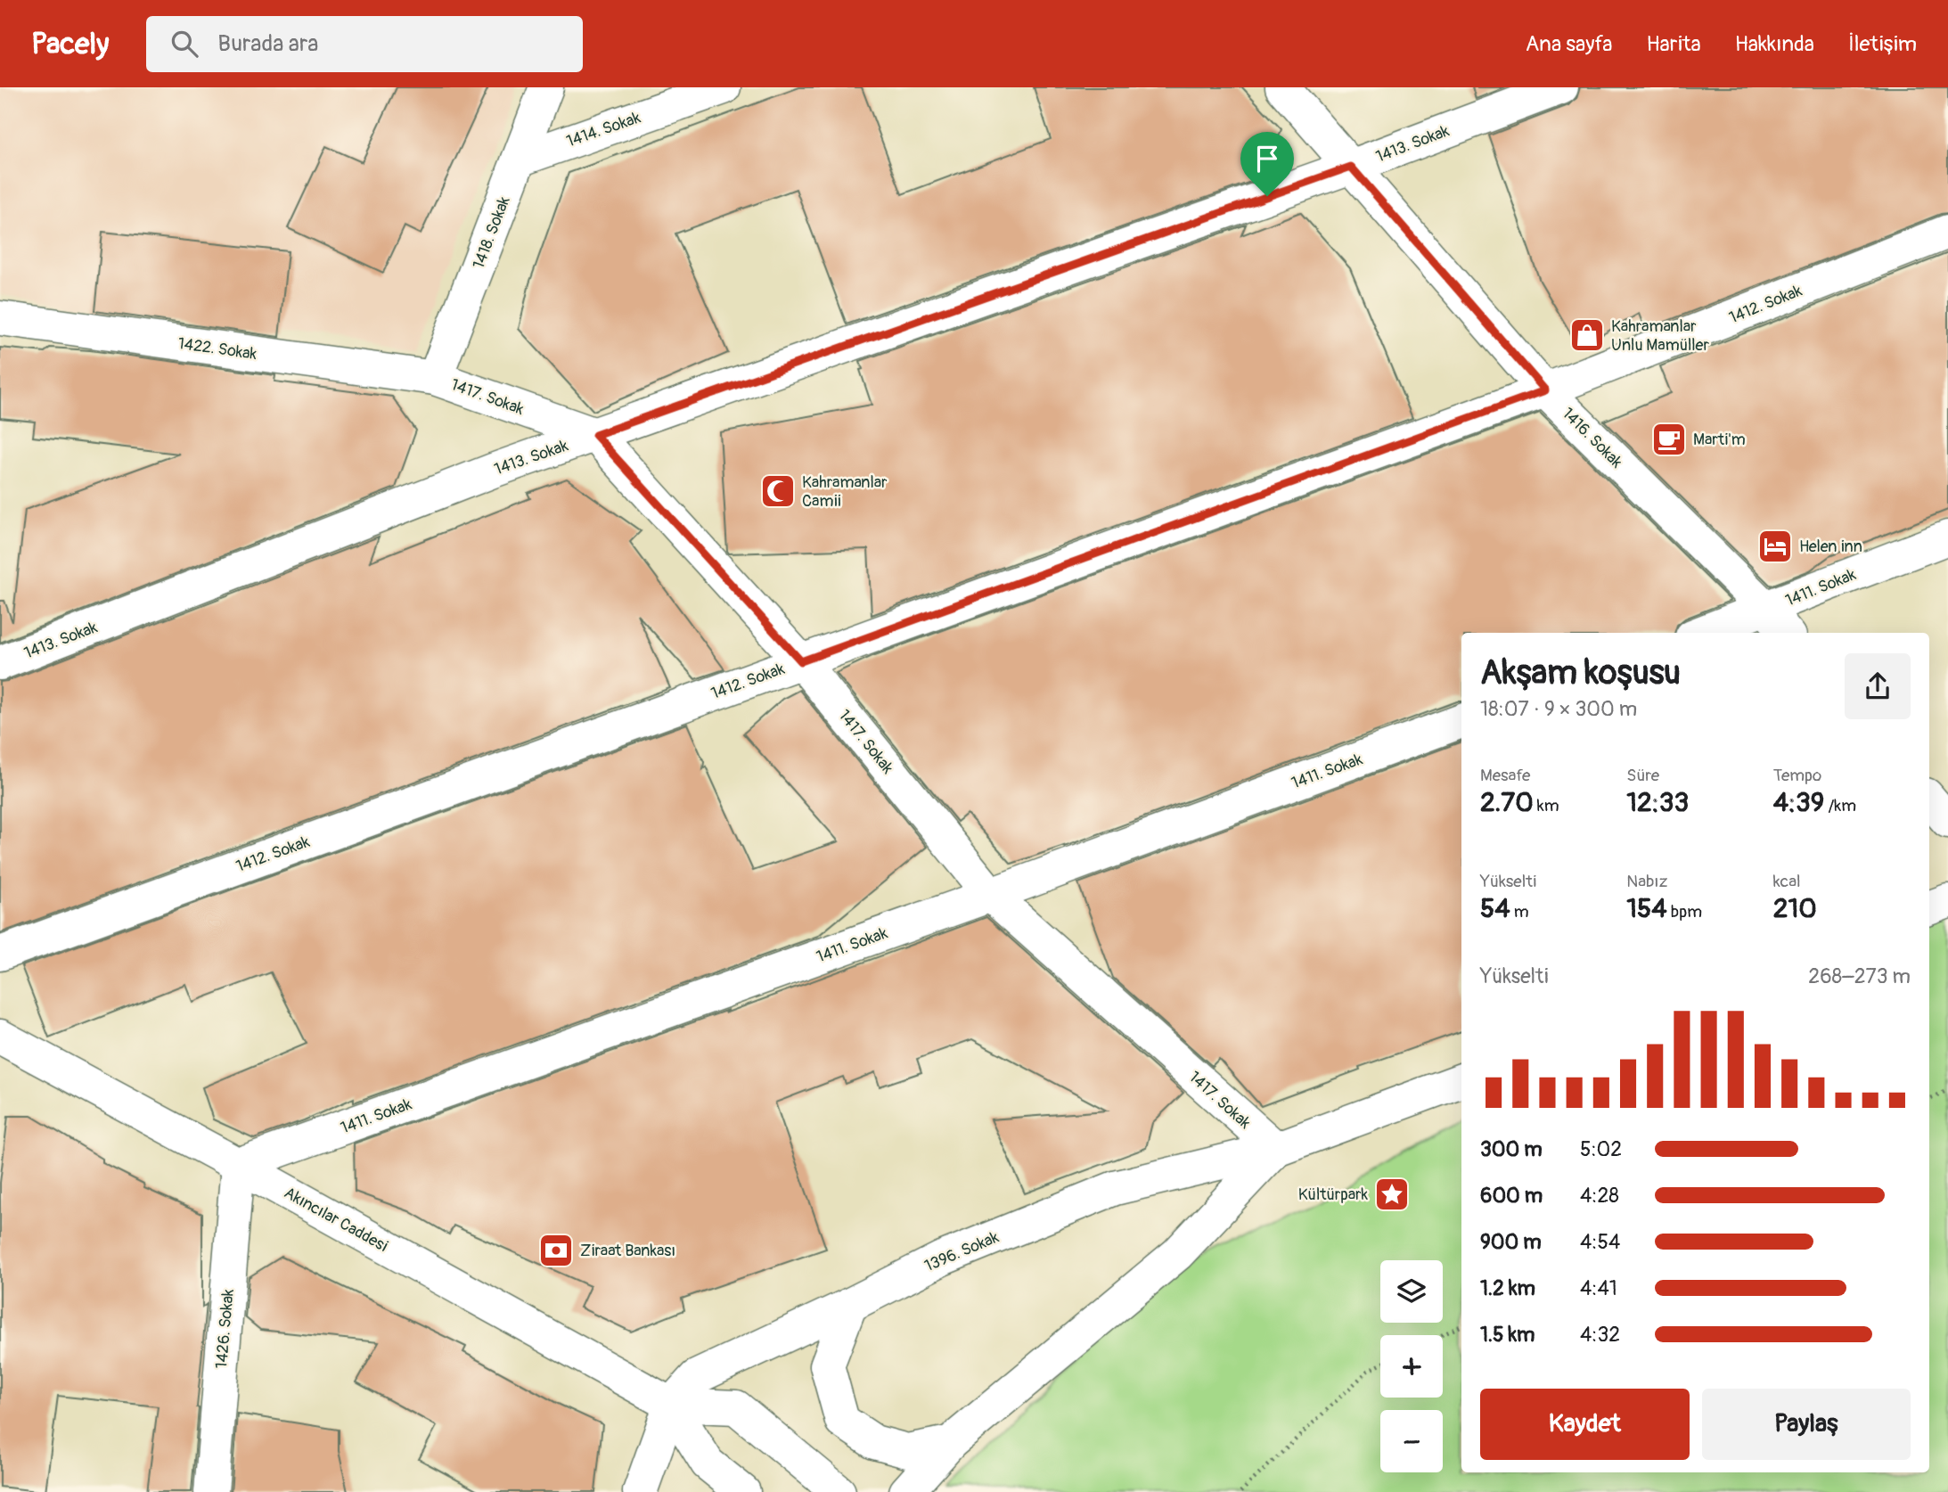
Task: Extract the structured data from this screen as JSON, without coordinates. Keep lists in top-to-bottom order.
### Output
{
  "streets": {
    "street": [
      "1414. Sokak",
      "1413. Sokak",
      "1418. Sokak",
      "1412. Sokak",
      "1422. Sokak",
      "1417. Sokak",
      "1416. Sokak",
      "1411. Sokak",
      "Akıncılar Caddesi",
      "1396. Sokak",
      "1426. Sokak"
    ]
  },
  "crossings": [
    ["1414. Sokak", "1418. Sokak"],
    ["1413. Sokak", "1417. Sokak"],
    ["1413. Sokak", "1416. Sokak"],
    ["1418. Sokak", "1422. Sokak"],
    ["1418. Sokak", "1417. Sokak"],
    ["1412. Sokak", "1417. Sokak"],
    ["1412. Sokak", "1416. Sokak"],
    ["1422. Sokak", "1417. Sokak"],
    ["1417. Sokak", "1411. Sokak"],
    ["1417. Sokak", "1396. Sokak"],
    ["1416. Sokak", "1411. Sokak"],
    ["1411. Sokak", "Akıncılar Caddesi"],
    ["1411. Sokak", "1426. Sokak"],
    ["Akıncılar Caddesi", "1396. Sokak"],
    ["Akıncılar Caddesi", "1426. Sokak"]
  ],
  "places": {
    "shop": ["Kahramanlar Unlu Mamüller"],
    "cafe": ["Marti'm"],
    "mosque": ["Kahramanlar Camii"],
    "hotel": ["Helen inn"],
    "place": ["Kültürpark"],
    "bank": ["Ziraat Bankası"]
  },
  "page": {
    "header": "Pacely",
    "search": "Burada ara",
    "nav": [
      "Ana sayfa",
      "Harita",
      "Hakkında",
      "İletişim"
    ],
    "heading": ["Akşam koşusu", "18:07 · 9 × 300 m"],
    "stats": [
      ["Mesafe", "2.70 km"],
      ["Süre", "12:33"],
      ["Tempo", "4:39 /km"],
      ["Yükselti", "54 m"],
      ["Nabız", "154 bpm"],
      ["kcal", "210"]
    ],
    "chart": ["Yükselti", "268–273 m"],
    "list": [
      {
        "name": "300 m",
        "note": "5:02"
      },
      {
        "name": "600 m",
        "note": "4:28"
      },
      {
        "name": "900 m",
        "note": "4:54"
      },
      {
        "name": "1.2 km",
        "note": "4:41"
      },
      {
        "name": "1.5 km",
        "note": "4:32"
      }
    ],
    "map_buttons": ["+", "−"],
    "buttons": ["Kaydet", "Paylaş"]
  }
}
